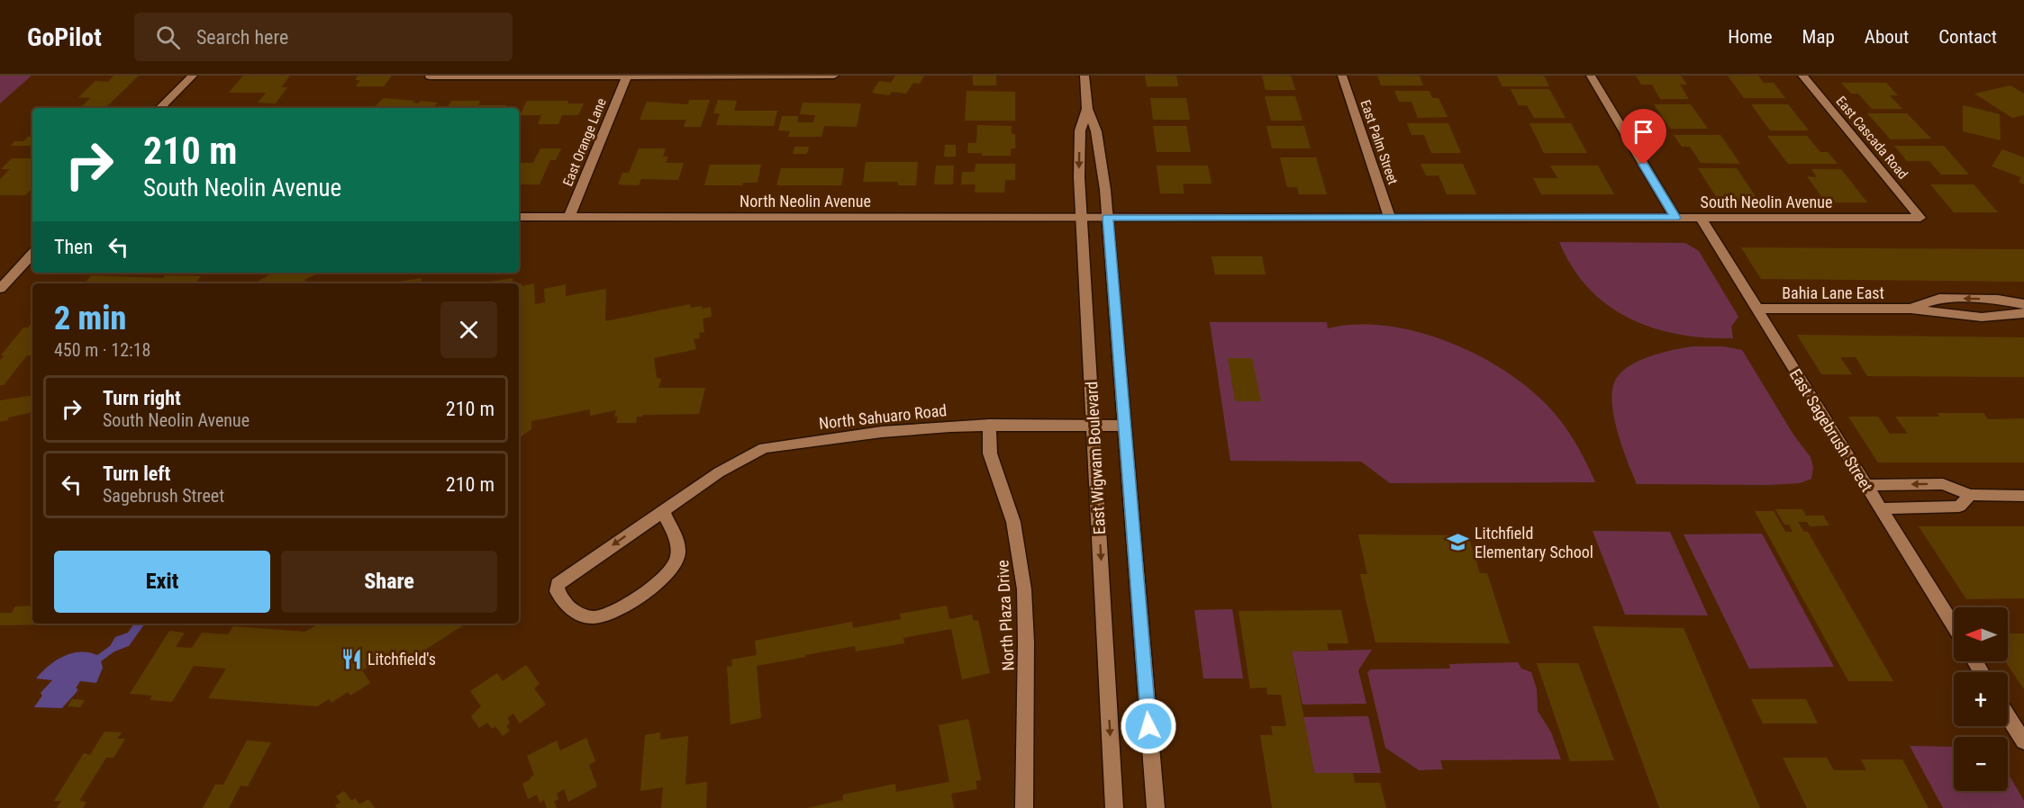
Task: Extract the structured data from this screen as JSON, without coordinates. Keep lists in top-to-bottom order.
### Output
{
  "streets": {
    "street": [
      "East Cascada Road",
      "East Orange Lane",
      "East Palm Street",
      "North Neolin Avenue",
      "South Neolin Avenue",
      "Bahia Lane East",
      "North Sahuaro Road",
      "East Sagebrush Street",
      "East Wigwam Boulevard",
      "North Plaza Drive"
    ]
  },
  "crossings": [
    ["East Cascada Road", "South Neolin Avenue"],
    ["East Orange Lane", "North Neolin Avenue"],
    ["East Palm Street", "South Neolin Avenue"],
    ["North Neolin Avenue", "South Neolin Avenue"],
    ["North Neolin Avenue", "East Wigwam Boulevard"],
    ["South Neolin Avenue", "East Sagebrush Street"],
    ["South Neolin Avenue", "East Wigwam Boulevard"],
    ["Bahia Lane East", "East Sagebrush Street"],
    ["North Sahuaro Road", "East Wigwam Boulevard"],
    ["North Sahuaro Road", "North Plaza Drive"]
  ],
  "places": {
    "school or university": ["Litchfield Elementary School"],
    "restaurant": ["Litchfield's"]
  },
  "north": "left",
  "page": {
    "header": "GoPilot",
    "search": "Search here",
    "nav": [
      "Home",
      "Map",
      "About",
      "Contact"
    ],
    "turn": ["210 m", "South Neolin Avenue"],
    "then": "Then",
    "heading": ["2 min", "450 m · 12:18"],
    "list": [
      {
        "name": "Turn right",
        "note": "South Neolin Avenue",
        "value": "210 m"
      },
      {
        "name": "Turn left",
        "note": "Sagebrush Street",
        "value": "210 m"
      }
    ],
    "buttons": ["Exit", "Share"],
    "map_buttons": ["+", "−"]
  }
}
